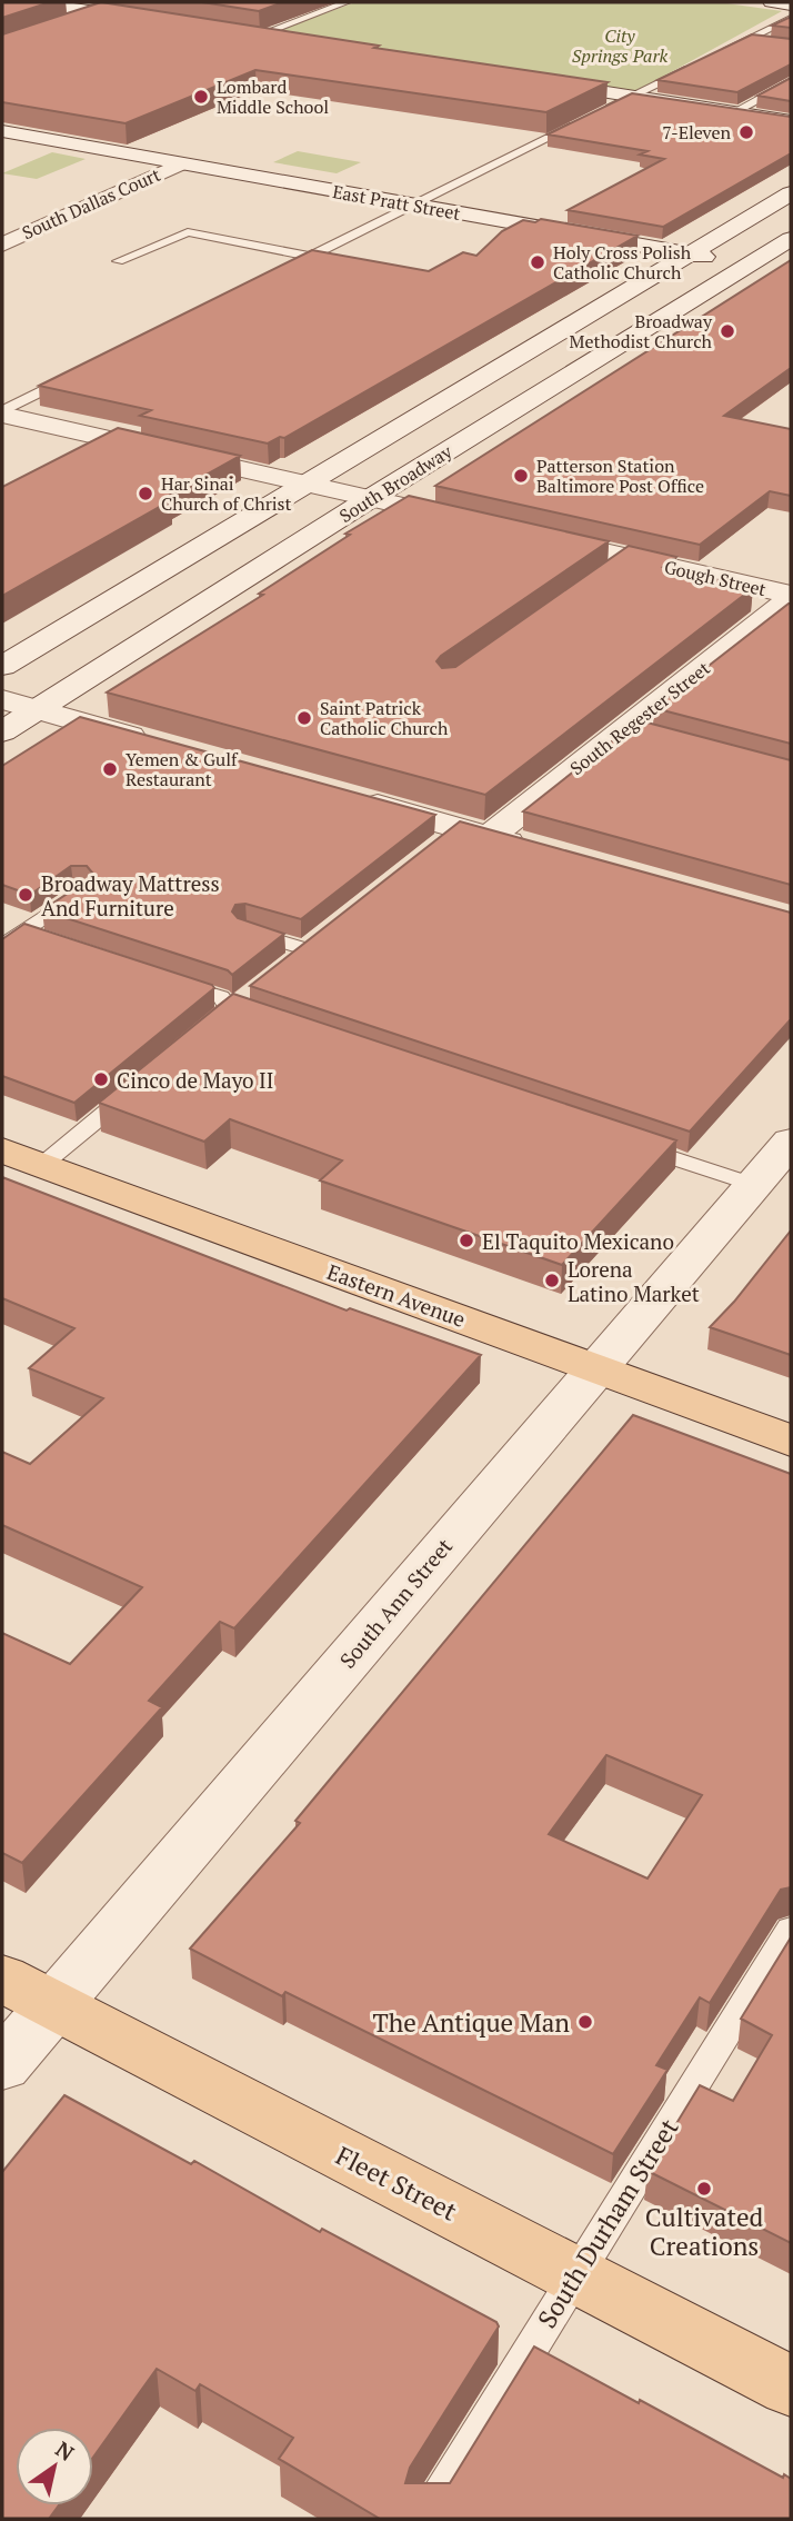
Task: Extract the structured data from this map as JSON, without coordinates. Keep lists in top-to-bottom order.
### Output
{
  "streets": {
    "main road": [
      "East Pratt Street",
      "South Dallas Court",
      "South Broadway",
      "Gough Street",
      "South Regester Street",
      "Eastern Avenue",
      "South Ann Street",
      "Fleet Street"
    ],
    "lane": ["South Durham Street"]
  },
  "crossings": [
    ["East Pratt Street", "South Dallas Court"],
    ["East Pratt Street", "South Broadway"],
    ["Gough Street", "South Regester Street"],
    ["Eastern Avenue", "South Ann Street"],
    ["South Ann Street", "Fleet Street"],
    ["Fleet Street", "South Durham Street"]
  ],
  "parks": ["City Springs Park"],
  "places": [
    "Lombard Middle School",
    "7-Eleven",
    "Holy Cross Polish Catholic Church",
    "Broadway Methodist Church",
    "Patterson Station Baltimore Post Office",
    "Har Sinai Church of Christ",
    "Saint Patrick Catholic Church",
    "Yemen & Gulf Restaurant",
    "Broadway Mattress And Furniture",
    "Cinco de Mayo II",
    "El Taquito Mexicano",
    "Lorena Latino Market",
    "The Antique Man",
    "Cultivated Creations"
  ],
  "north": "top right"
}
